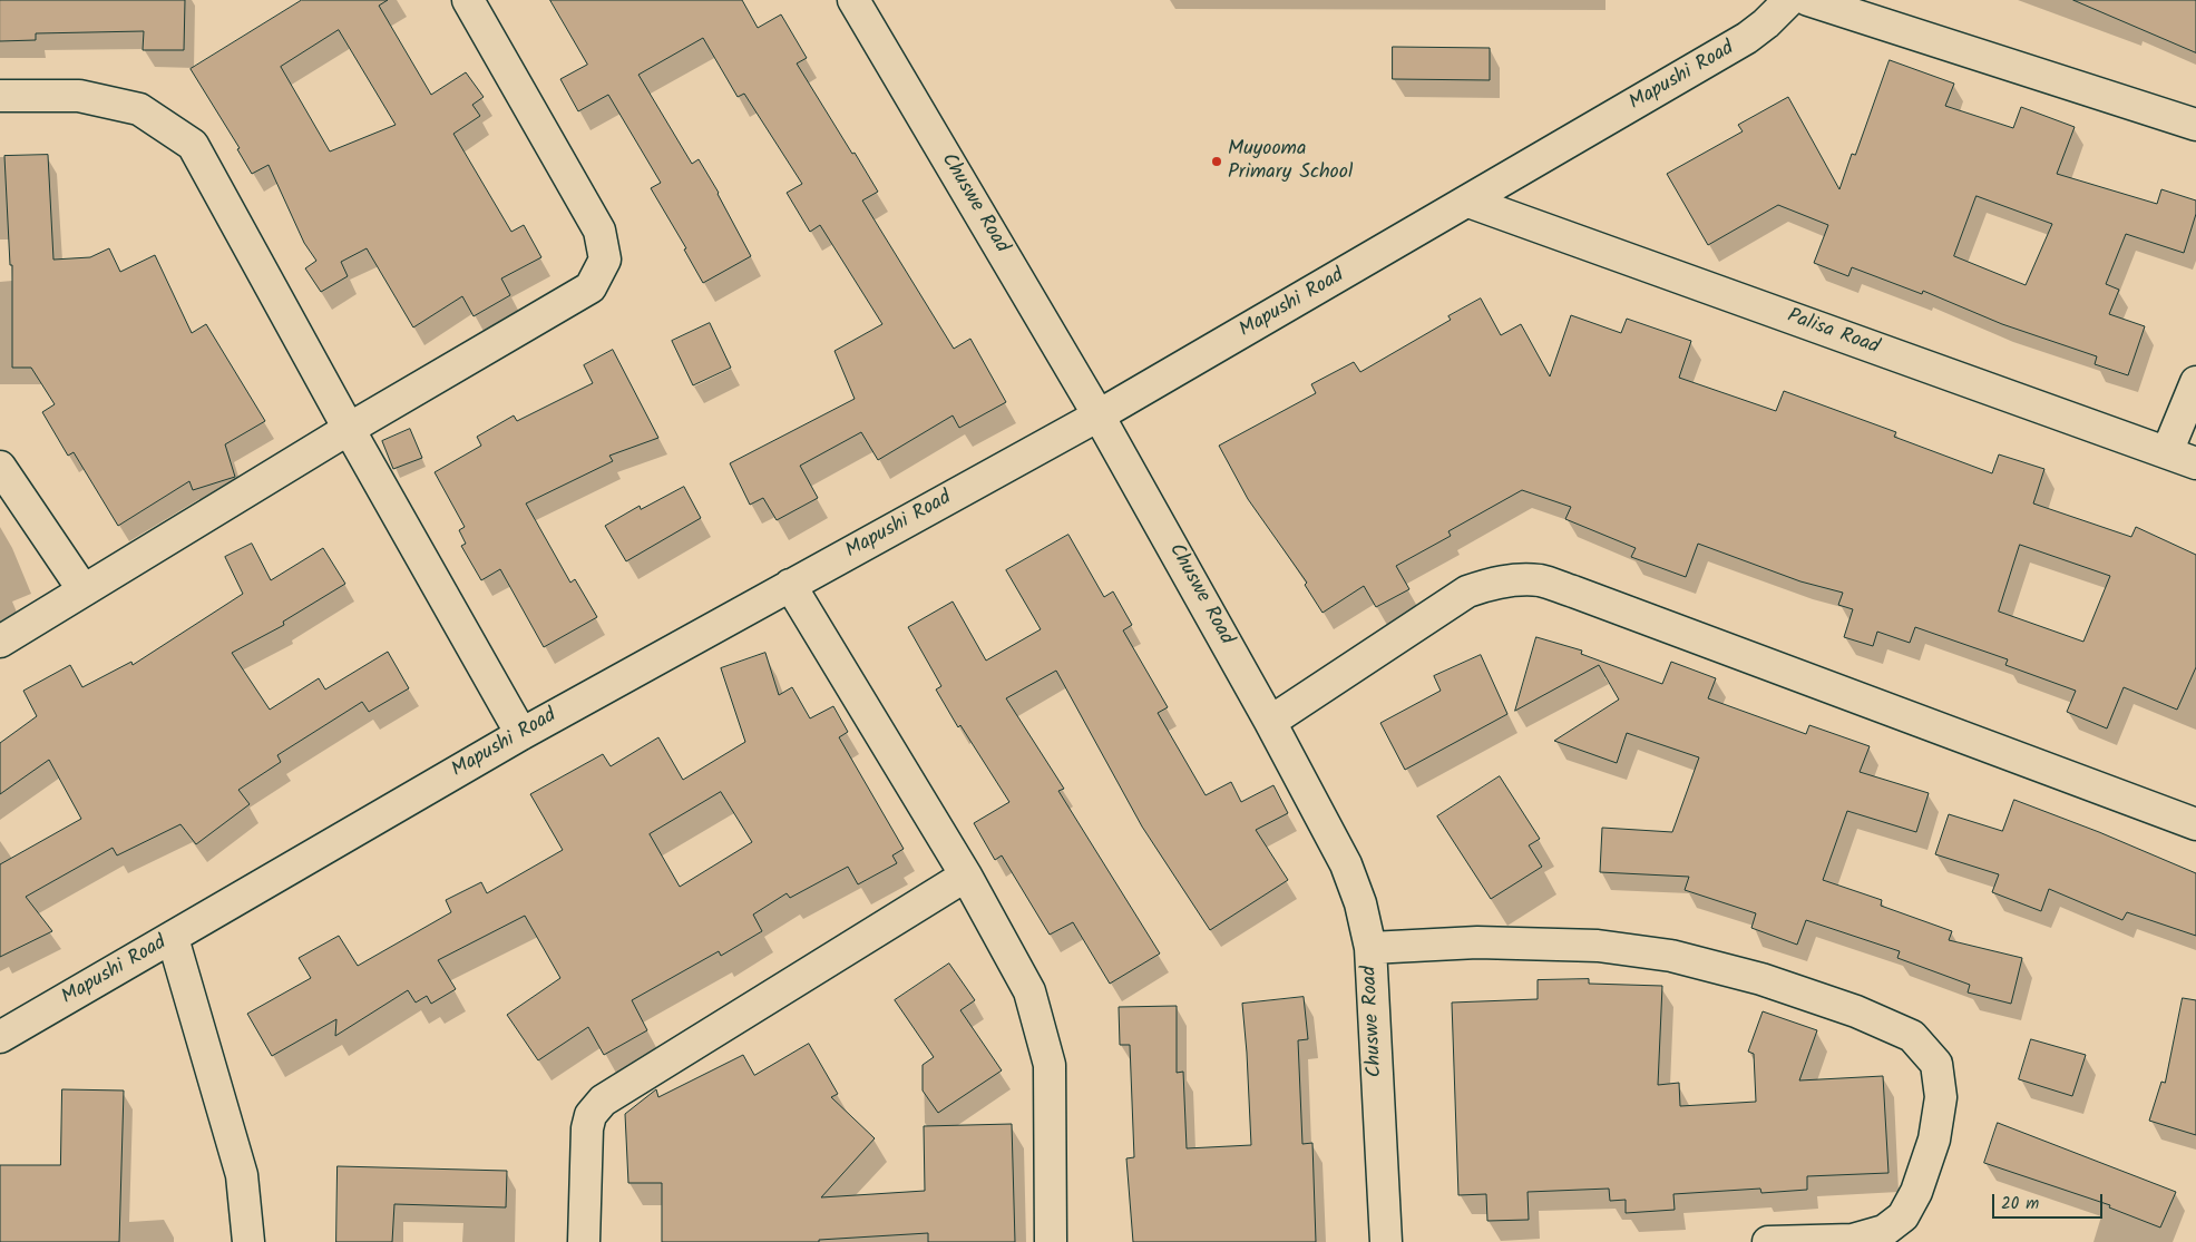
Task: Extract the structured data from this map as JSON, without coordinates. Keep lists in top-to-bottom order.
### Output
{
  "streets": {
    "street": ["Mapushi Road", "Chuswe Road", "Palisa Road"]
  },
  "crossings": [
    ["Mapushi Road", "Chuswe Road"],
    ["Mapushi Road", "Palisa Road"]
  ],
  "places": ["Muyooma Primary School"],
  "scale_bar": "20 m"
}
